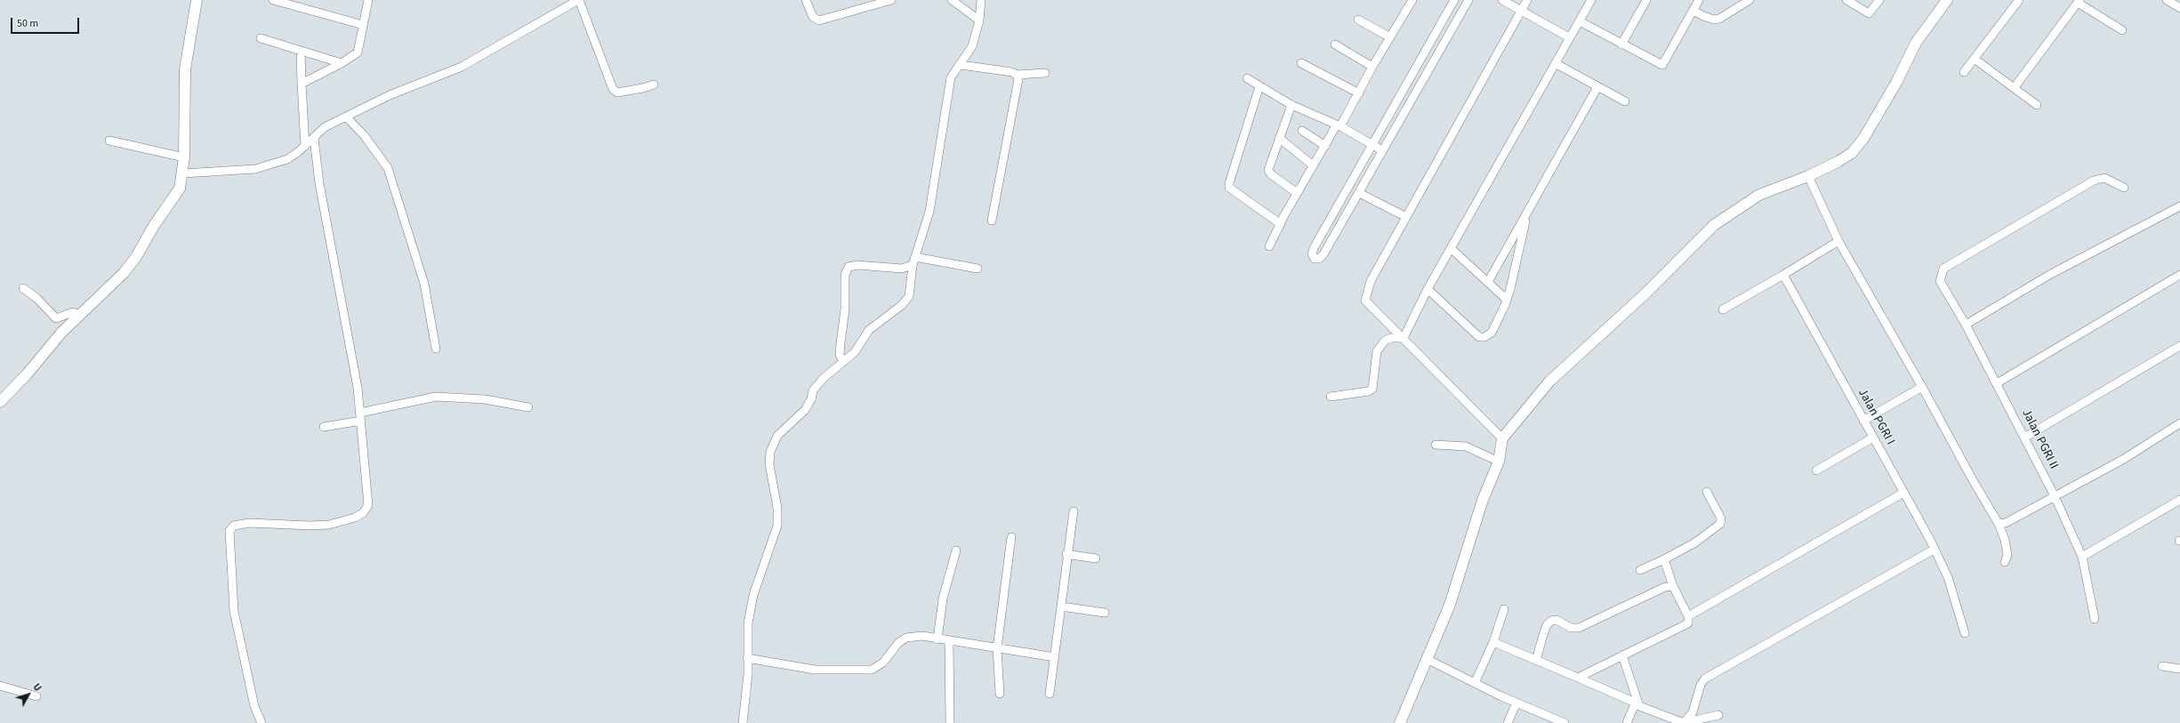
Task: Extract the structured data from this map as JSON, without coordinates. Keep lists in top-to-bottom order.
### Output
{
  "streets": {
    "street": ["Jalan PGRI I", "Jalan PGRI II"]
  },
  "scale_bar": "50 m",
  "north": "top right"
}
